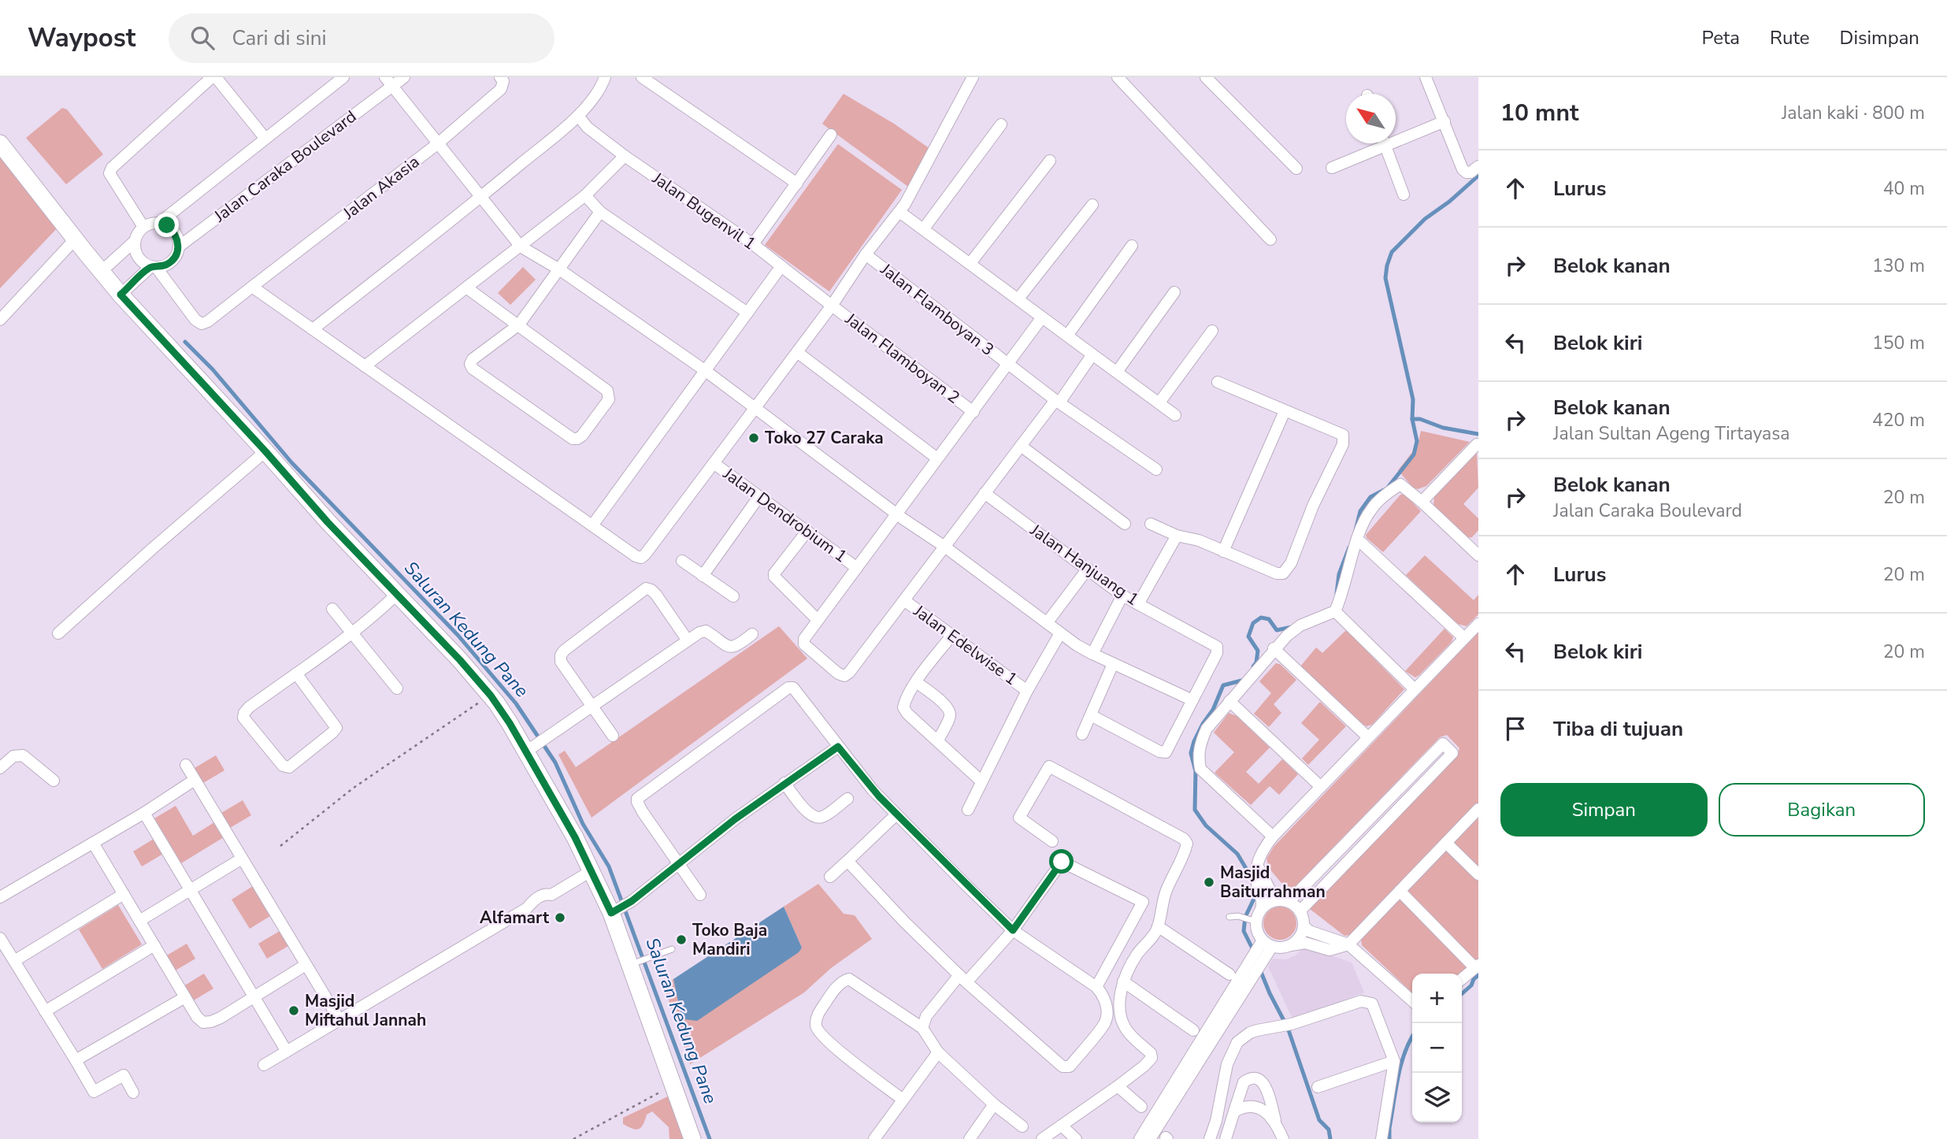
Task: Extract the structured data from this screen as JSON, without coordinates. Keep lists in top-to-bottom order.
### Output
{
  "streets": {
    "street": [
      "Jalan Caraka Boulevard",
      "Jalan Akasia",
      "Jalan Bugenvil 1",
      "Jalan Flamboyan 3",
      "Jalan Flamboyan 2",
      "Jalan Dendrobium 1",
      "Jalan Hanjuang 1",
      "Jalan Edelwise 1"
    ]
  },
  "crossings": [
    ["Jalan Caraka Boulevard", "Jalan Akasia"],
    ["Jalan Bugenvil 1", "Jalan Flamboyan 2"]
  ],
  "water": ["Saluran Kedung Pane"],
  "places": [
    "Toko 27 Caraka",
    "Masjid Baiturrahman",
    "Alfamart",
    "Toko Baja Mandiri",
    "Masjid Miftahul Jannah"
  ],
  "north": "top left",
  "page": {
    "header": "Waypost",
    "search": "Cari di sini",
    "nav": ["Peta", "Rute", "Disimpan"],
    "heading": ["10 mnt", "Jalan kaki · 800 m"],
    "list": [
      ["Lurus", "40 m"],
      ["Belok kanan", "130 m"],
      ["Belok kiri", "150 m"],
      ["Belok kanan", "Jalan Sultan Ageng Tirtayasa", "420 m"],
      ["Belok kanan", "Jalan Caraka Boulevard", "20 m"],
      ["Lurus", "20 m"],
      ["Belok kiri", "20 m"],
      "Tiba di tujuan"
    ],
    "buttons": ["Simpan", "Bagikan"],
    "map_buttons": ["+", "−"]
  }
}
